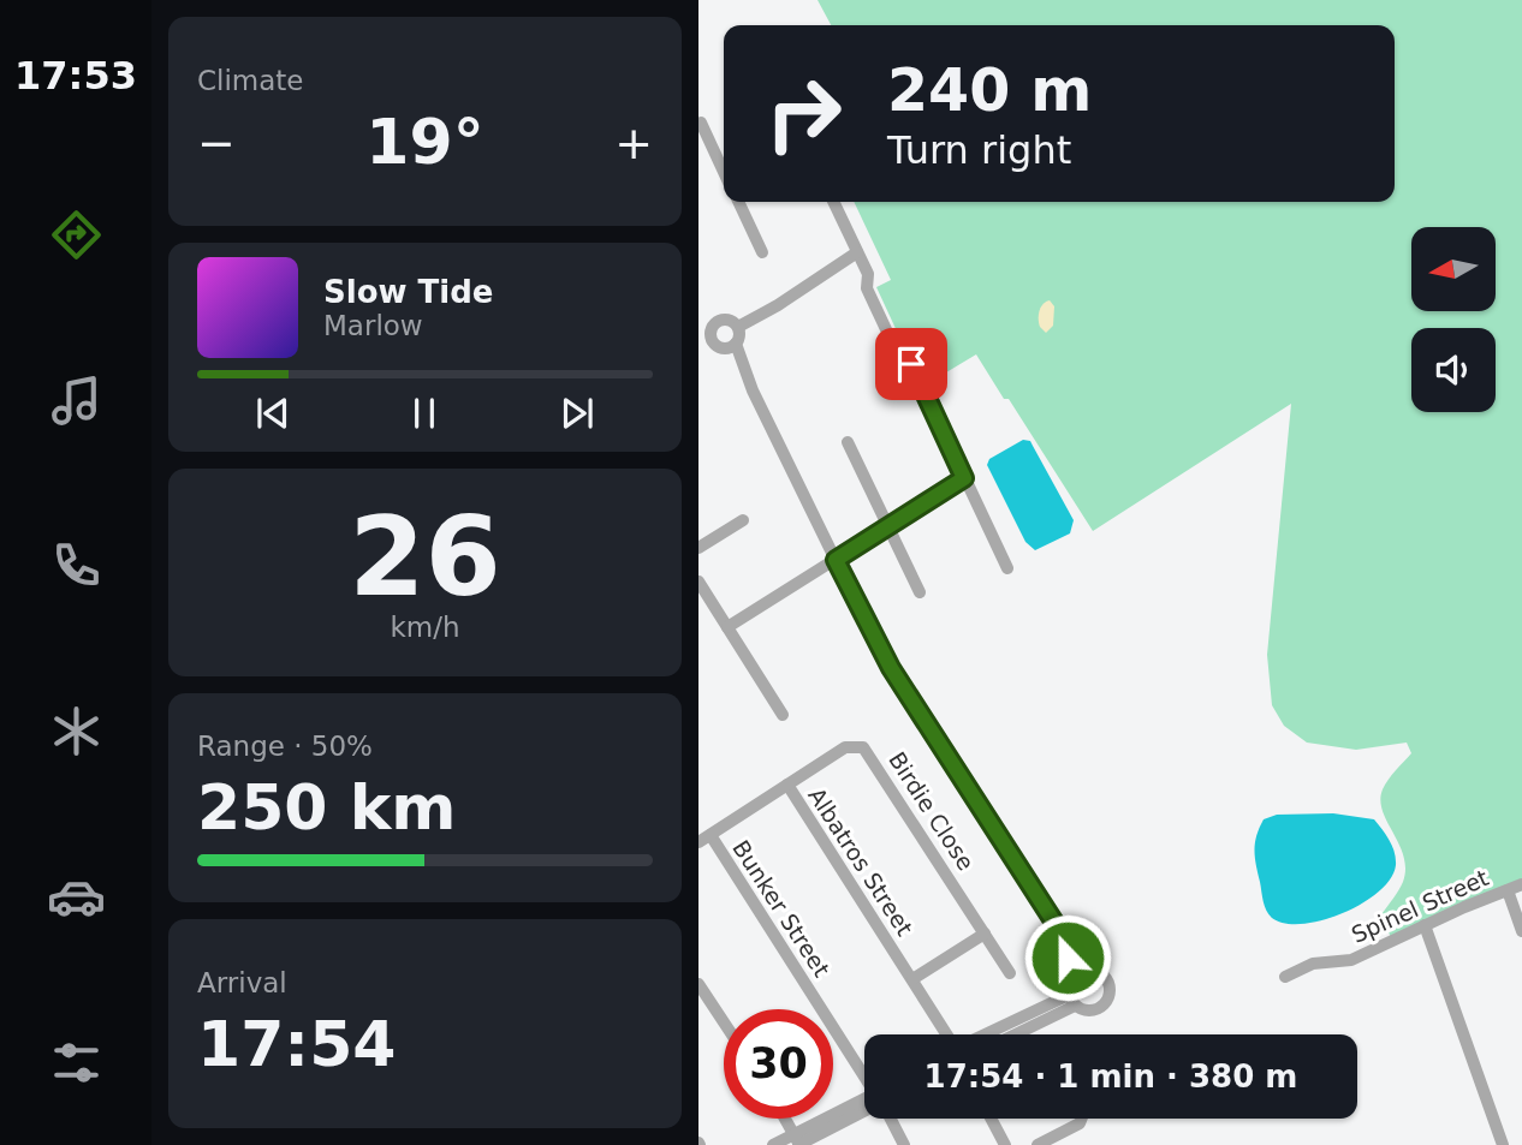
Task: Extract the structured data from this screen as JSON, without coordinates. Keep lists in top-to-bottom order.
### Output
{
  "streets": {
    "street": [
      "Birdie Close",
      "Albatros Street",
      "Spinel Street",
      "Bunker Street"
    ]
  },
  "crossings": [
    ["Birdie Close", "Albatros Street"],
    ["Albatros Street", "Bunker Street"]
  ],
  "north": "left",
  "page": {
    "tabs": "17:53",
    "tile": [
      "Climate",
      ["26", "km/h"],
      ["Range · 50%", "250 km"],
      ["Arrival", "17:54"]
    ],
    "turn": ["240 m", "Turn right"],
    "heat": ["−", "19°", "+"],
    "song": ["Slow Tide", "Marlow"],
    "limit": "30",
    "trip": "17:54 · 1 min · 380 m"
  }
}
